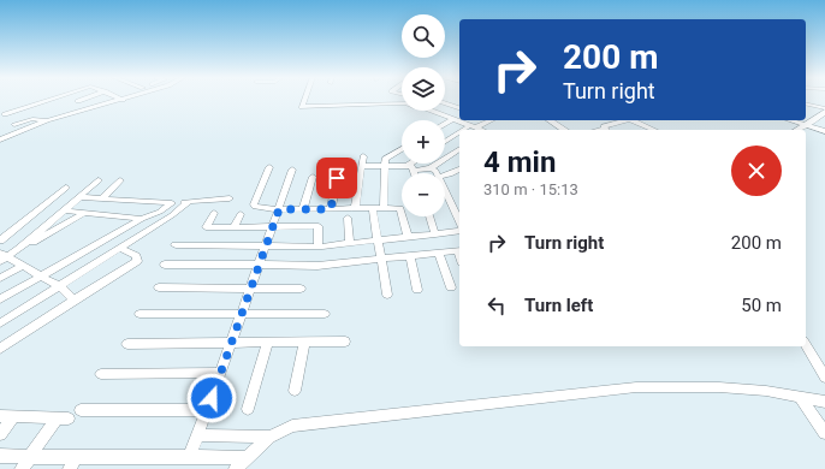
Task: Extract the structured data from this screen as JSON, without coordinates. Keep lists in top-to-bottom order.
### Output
{
  "page": {
    "map_buttons": ["+", "−"],
    "turn": ["200 m", "Turn right"],
    "heading": ["4 min", "310 m · 15:13"],
    "list": [
      {
        "name": "Turn right",
        "value": "200 m"
      },
      {
        "name": "Turn left",
        "value": "50 m"
      }
    ]
  }
}
